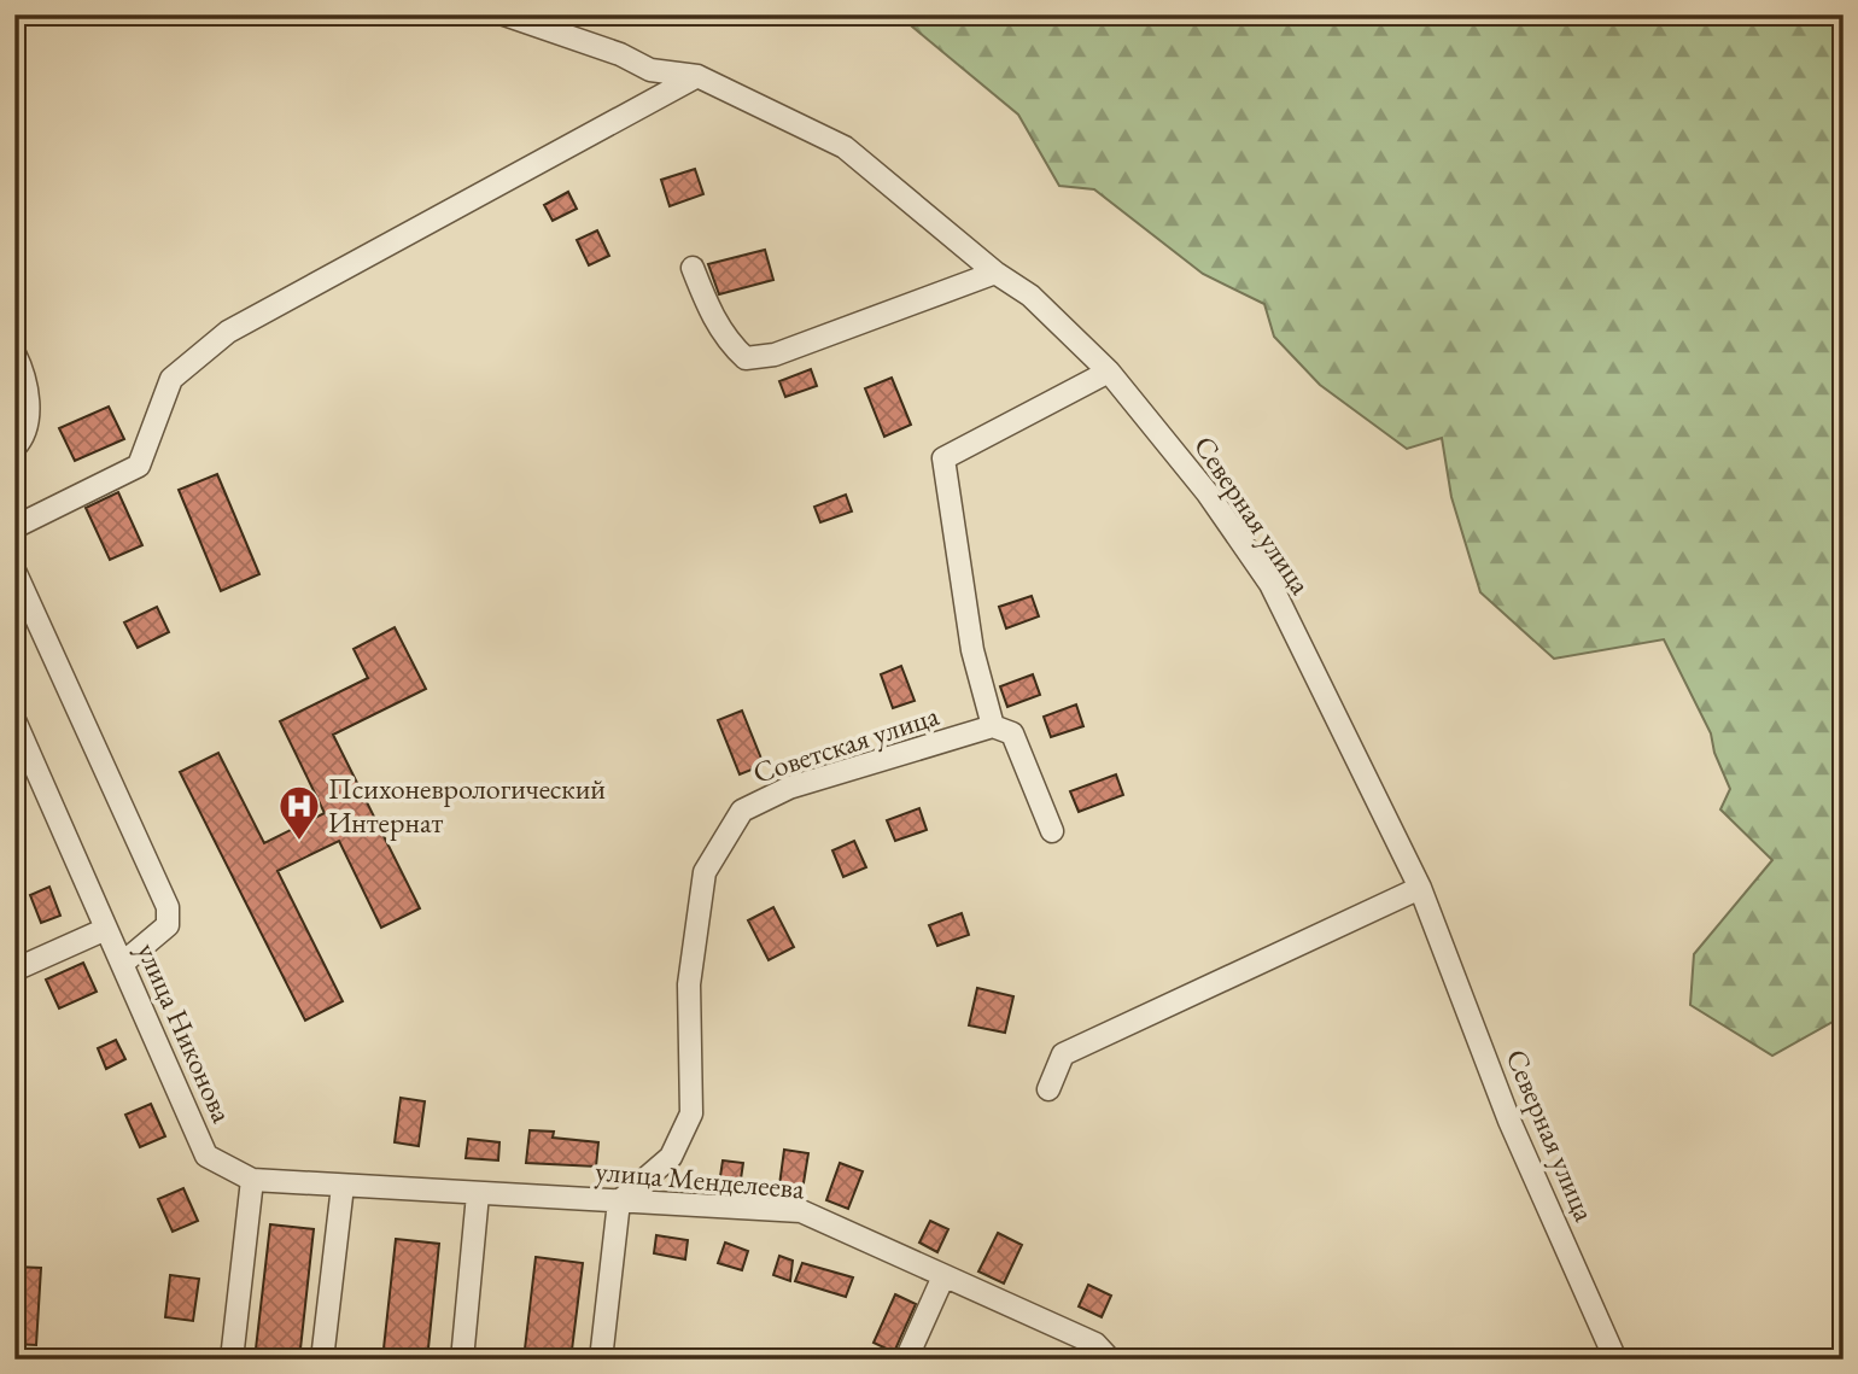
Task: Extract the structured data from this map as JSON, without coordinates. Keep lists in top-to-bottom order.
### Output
{
  "streets": {
    "street": [
      "Северная улица",
      "Советская улица",
      "улица Никонова",
      "улица Менделеева"
    ]
  },
  "crossings": [
    ["Советская улица", "улица Менделеева"],
    ["улица Никонова", "улица Менделеева"]
  ],
  "places": {
    "hospital": ["Психоневрологический Интернат"]
  }
}
